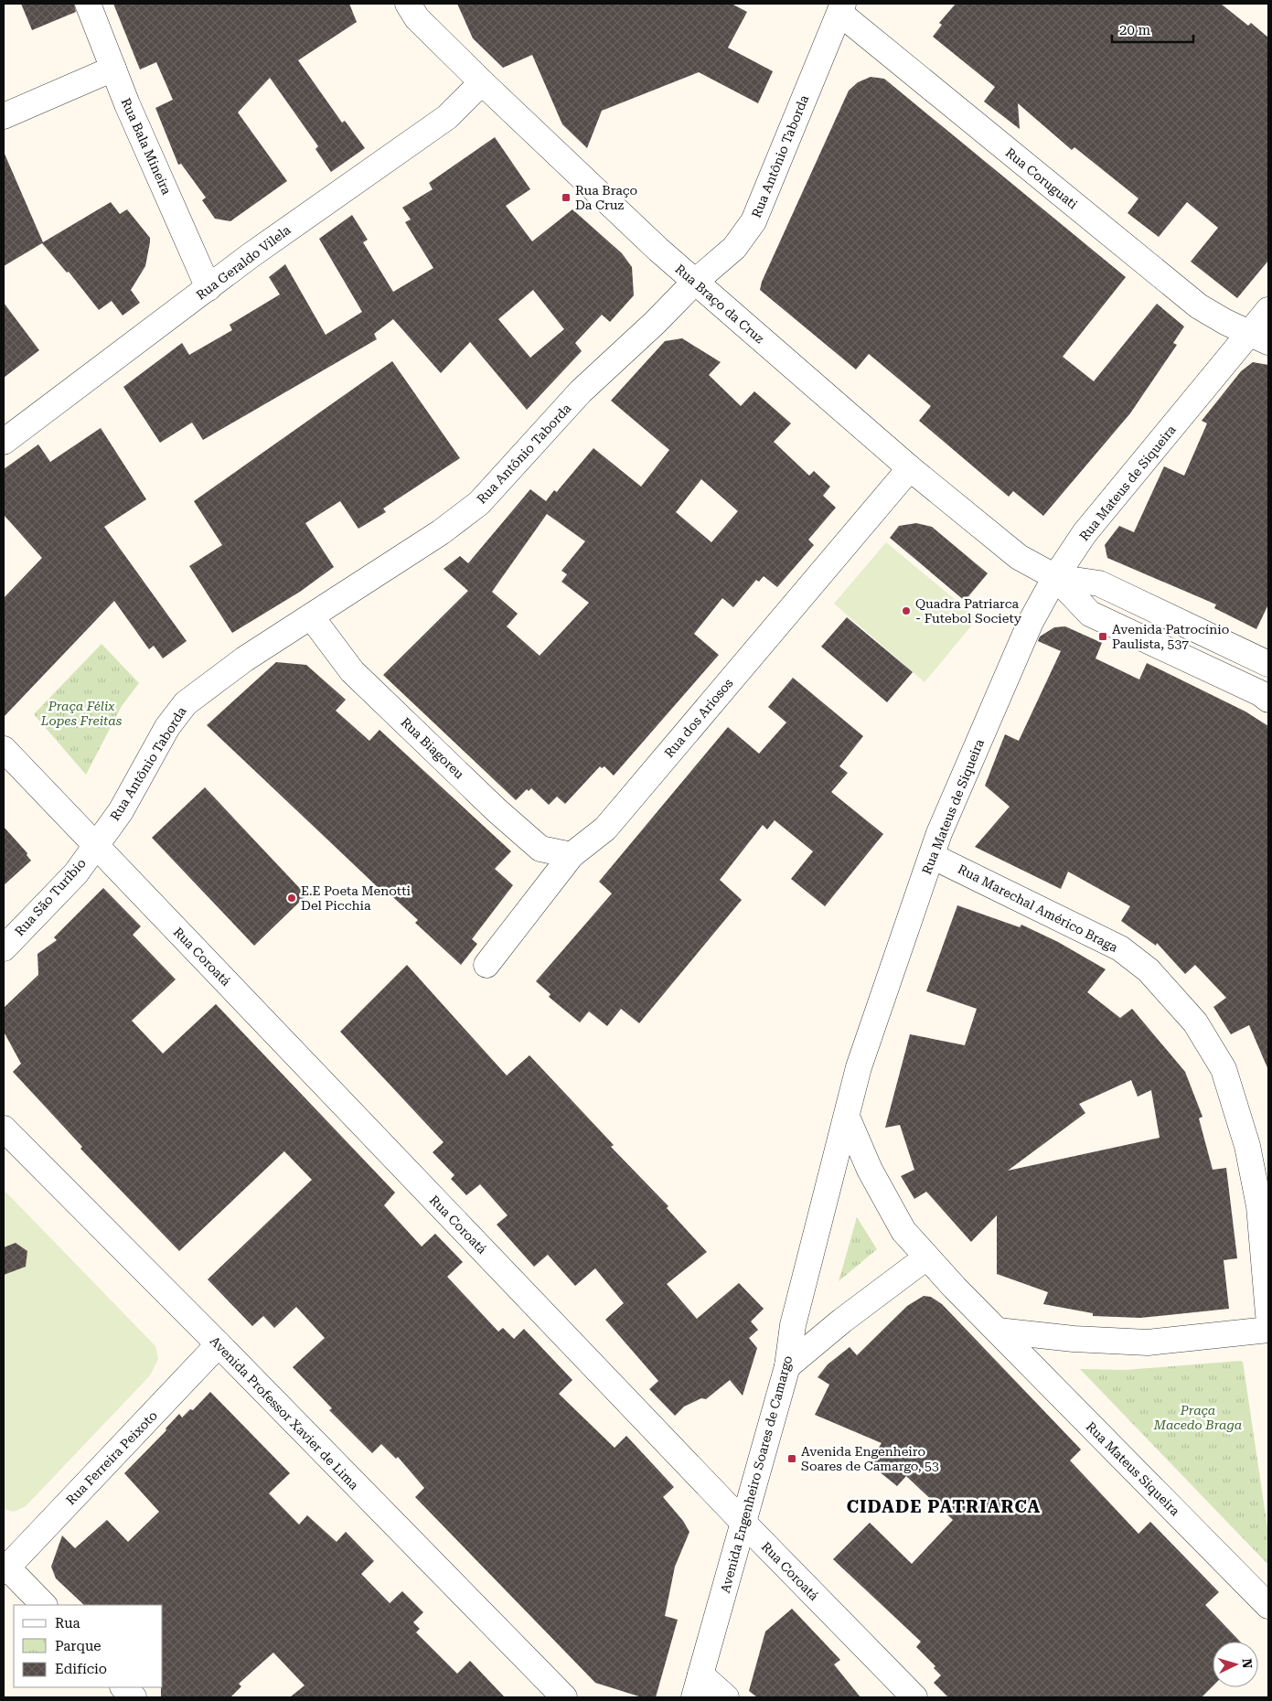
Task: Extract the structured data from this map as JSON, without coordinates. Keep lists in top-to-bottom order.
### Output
{
  "streets": {
    "street": [
      "Rua Bala Mineira",
      "Rua Antônio Taborda",
      "Rua Coruguati",
      "Rua Geraldo Vilela",
      "Rua Braço da Cruz",
      "Rua Mateus de Siqueira",
      "Rua dos Ariosos",
      "Rua Biagoreu",
      "Rua São Turíbio",
      "Rua Marechal Américo Braga",
      "Rua Coroatá",
      "Avenida Professor Xavier de Lima",
      "Rua Ferreira Peixoto",
      "Rua Mateus Siqueira",
      "Avenida Engenheiro Soares de Camargo"
    ]
  },
  "crossings": [
    ["Rua Bala Mineira", "Rua Geraldo Vilela"],
    ["Rua Antônio Taborda", "Rua Coruguati"],
    ["Rua Antônio Taborda", "Rua Braço da Cruz"],
    ["Rua Antônio Taborda", "Rua Biagoreu"],
    ["Rua Antônio Taborda", "Rua São Turíbio"],
    ["Rua Antônio Taborda", "Rua Coroatá"],
    ["Rua Coruguati", "Rua Mateus de Siqueira"],
    ["Rua Geraldo Vilela", "Rua Braço da Cruz"],
    ["Rua Braço da Cruz", "Rua Mateus de Siqueira"],
    ["Rua Braço da Cruz", "Rua dos Ariosos"],
    ["Rua Mateus de Siqueira", "Rua Marechal Américo Braga"],
    ["Rua Mateus de Siqueira", "Avenida Engenheiro Soares de Camargo"],
    ["Rua dos Ariosos", "Rua Biagoreu"],
    ["Rua São Turíbio", "Rua Coroatá"],
    ["Rua Coroatá", "Avenida Engenheiro Soares de Camargo"],
    ["Avenida Professor Xavier de Lima", "Rua Ferreira Peixoto"]
  ],
  "districts": ["CIDADE PATRIARCA"],
  "parks": ["Praça Félix Lopes Freitas", "Praça Macedo Braga"],
  "places": {
    "transit": ["Rua Braço Da Cruz", "Avenida Patrocínio Paulista, 537", "Avenida Engenheiro Soares de Camargo, 53"],
    "other": ["Quadra Patriarca - Futebol Society", "E.E Poeta Menotti Del Picchia"]
  },
  "legend": ["Rua", "Parque", "Edifício"],
  "scale_bar": "20 m",
  "north": "right"
}
